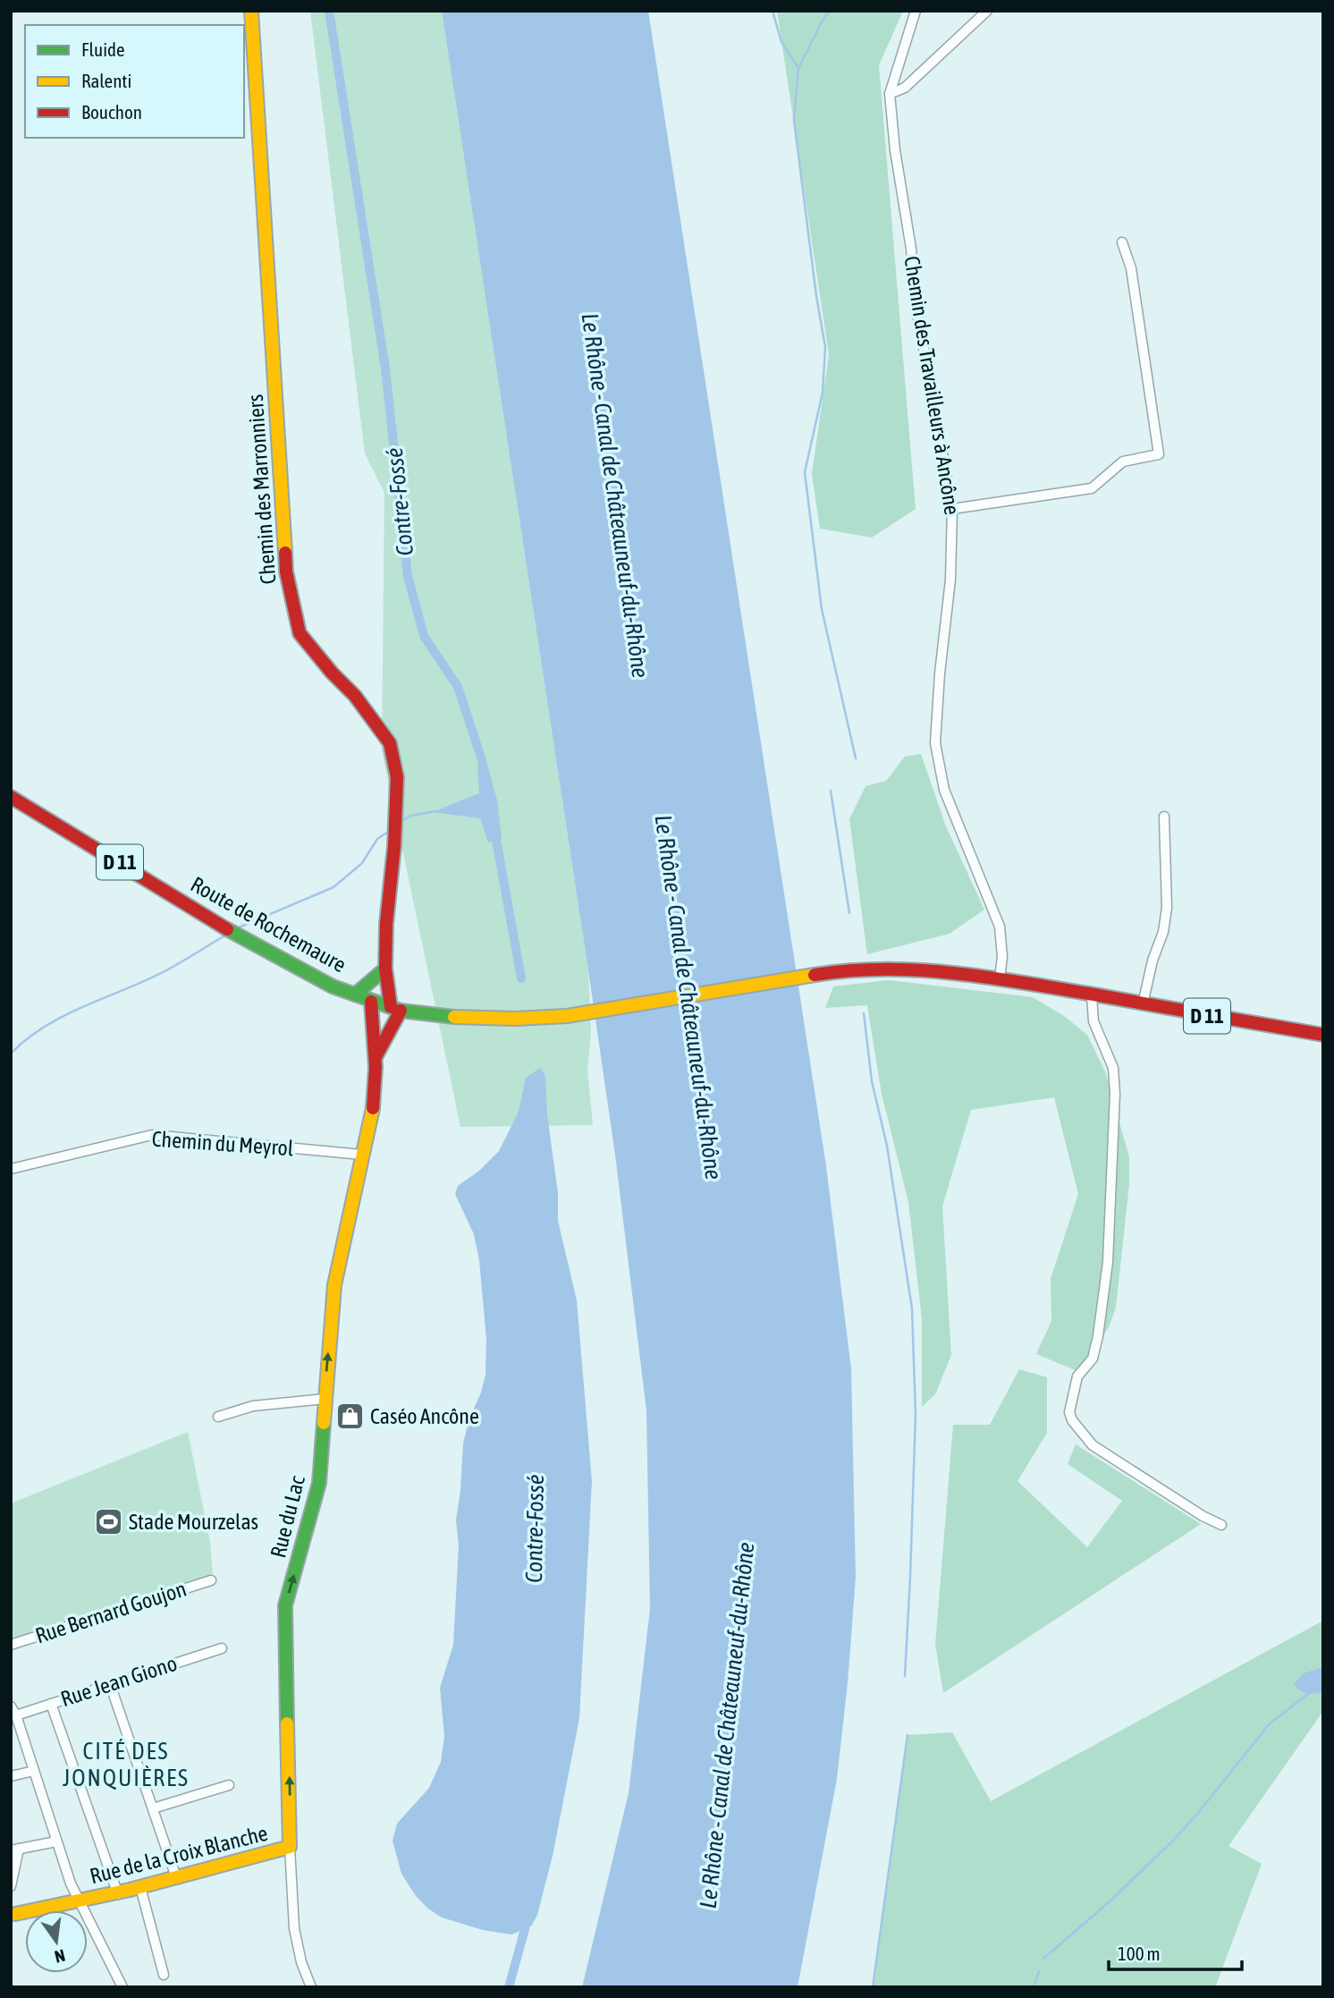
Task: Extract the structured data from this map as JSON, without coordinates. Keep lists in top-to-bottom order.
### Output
{
  "streets": {
    "street": [
      "Chemin des Travailleurs à Ancône",
      "Chemin des Marronniers",
      "D 11",
      "Route de Rochemaure",
      "Chemin du Meyrol",
      "Rue du Lac",
      "Rue Bernard Goujon",
      "Rue Jean Giono",
      "Rue de la Croix Blanche"
    ]
  },
  "crossings": [
    ["Chemin des Travailleurs à Ancône", "D 11"],
    ["Chemin des Travailleurs à Ancône", "Route de Rochemaure"],
    ["Chemin des Marronniers", "Route de Rochemaure"],
    ["D 11", "Route de Rochemaure"],
    ["Route de Rochemaure", "Rue du Lac"],
    ["Chemin du Meyrol", "Rue du Lac"],
    ["Rue du Lac", "Rue de la Croix Blanche"]
  ],
  "one_way": ["Rue du Lac"],
  "districts": ["CITÉ DES JONQUIÈRES"],
  "water": ["Le Rhône - Canal de Châteauneuf-du-Rhône", "Contre-Fossé"],
  "places": {
    "shop": ["Caséo Ancône"],
    "sports": ["Stade Mourzelas"]
  },
  "legend": ["Fluide", "Ralenti", "Bouchon"],
  "scale_bar": "100 m",
  "north": "bottom"
}
